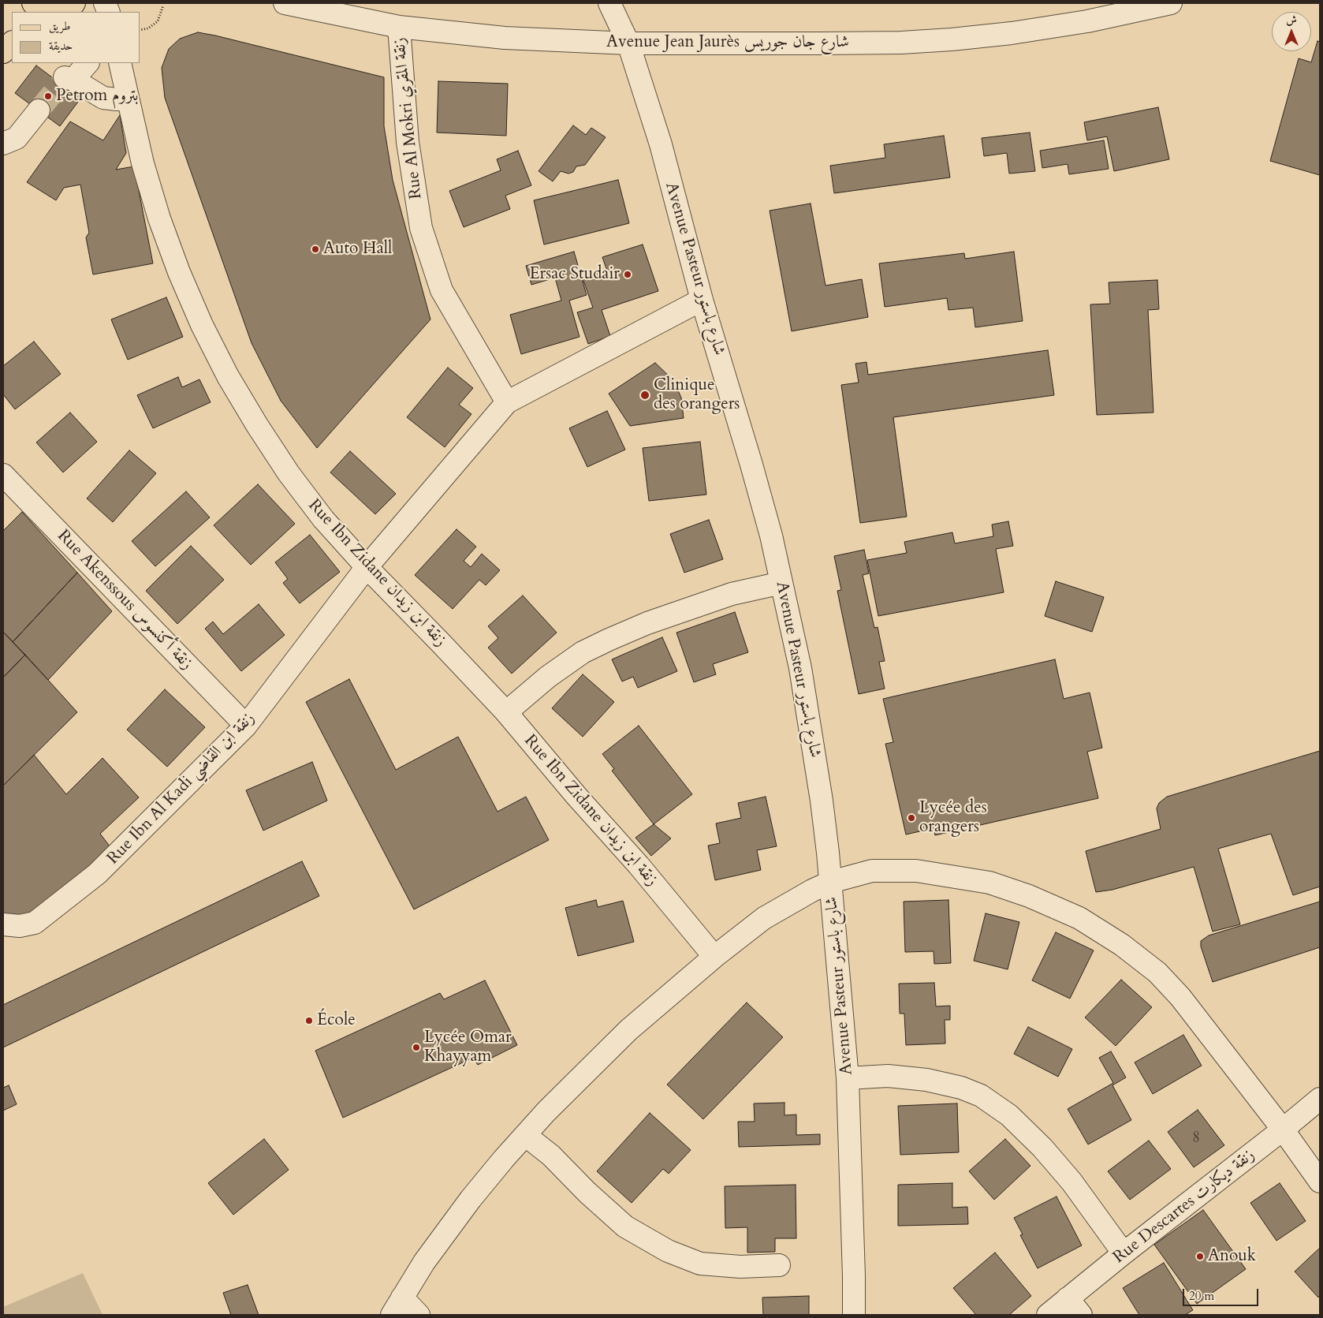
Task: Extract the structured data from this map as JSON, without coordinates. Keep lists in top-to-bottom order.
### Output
{
  "streets": {
    "street": [
      "Avenue Jean Jaurès شارع جان جوريس",
      "Rue Al Mokri زنقة المقري",
      "Avenue Pasteur شارع باستور",
      "Rue Ibn Zidane زنقة ابن زيدان",
      "Rue Akenssous زنقة أكنسوس",
      "Rue Ibn Al Kadi زنقة ابن القاضي",
      "Rue Descartes زنقة ديكارت"
    ]
  },
  "crossings": [
    ["Avenue Jean Jaurès شارع جان جوريس", "Rue Al Mokri زنقة المقري"],
    ["Avenue Jean Jaurès شارع جان جوريس", "Avenue Pasteur شارع باستور"],
    ["Rue Al Mokri زنقة المقري", "Rue Ibn Al Kadi زنقة ابن القاضي"],
    ["Avenue Pasteur شارع باستور", "Rue Ibn Al Kadi زنقة ابن القاضي"],
    ["Rue Ibn Zidane زنقة ابن زيدان", "Rue Ibn Al Kadi زنقة ابن القاضي"],
    ["Rue Akenssous زنقة أكنسوس", "Rue Ibn Al Kadi زنقة ابن القاضي"]
  ],
  "places": [
    "Petrom بتروم",
    "Auto Hall",
    "Ersac Studair",
    "Clinique des orangers",
    "Lycée des orangers",
    "École",
    "Lycée Omar Khayyam",
    "Anouk"
  ],
  "house_numbers": ["8"],
  "legend": ["طريق", "حديقة"],
  "scale_bar": "20 m",
  "north": "top"
}
